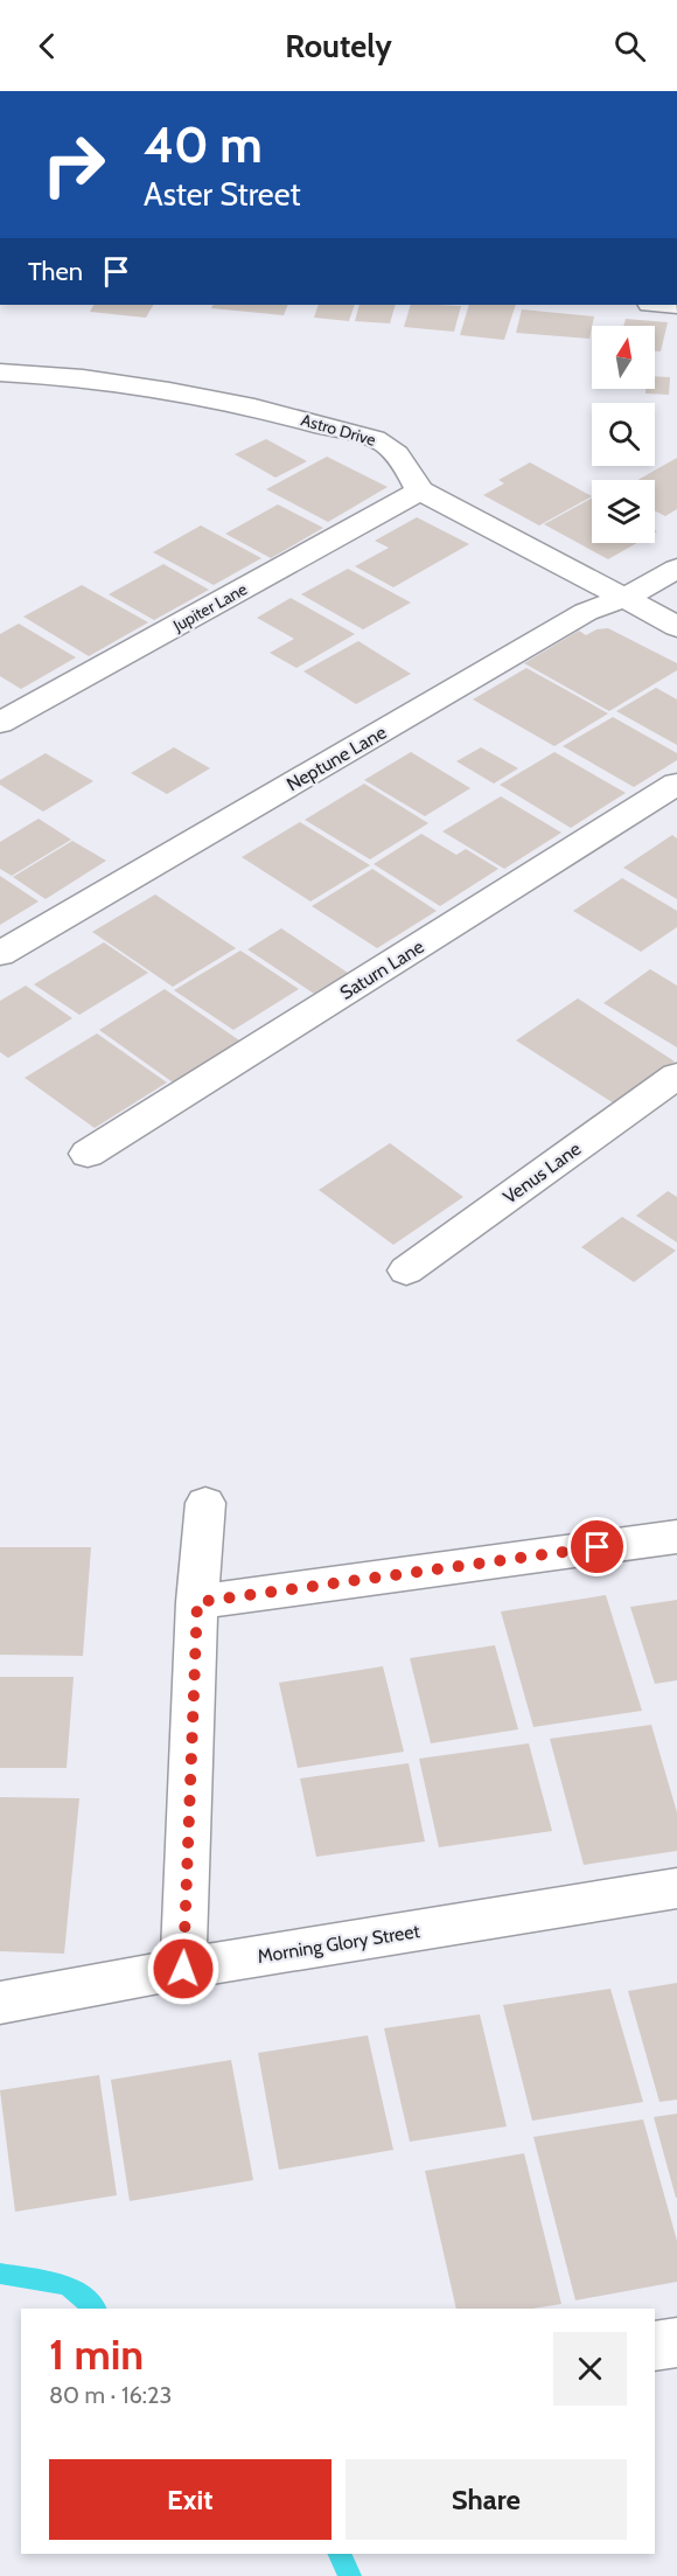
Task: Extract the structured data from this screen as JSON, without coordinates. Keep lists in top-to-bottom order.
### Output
{
  "streets": {
    "street": [
      "Astro Drive",
      "Jupiter Lane",
      "Neptune Lane",
      "Saturn Lane",
      "Venus Lane",
      "Morning Glory Street"
    ]
  },
  "crossings": [
    ["Astro Drive", "Jupiter Lane"],
    ["Astro Drive", "Neptune Lane"]
  ],
  "north": "top",
  "page": {
    "header": "Routely",
    "turn": ["40 m", "Aster Street"],
    "then": "Then",
    "heading": ["1 min", "80 m · 16:23"],
    "buttons": ["Exit", "Share"]
  }
}
